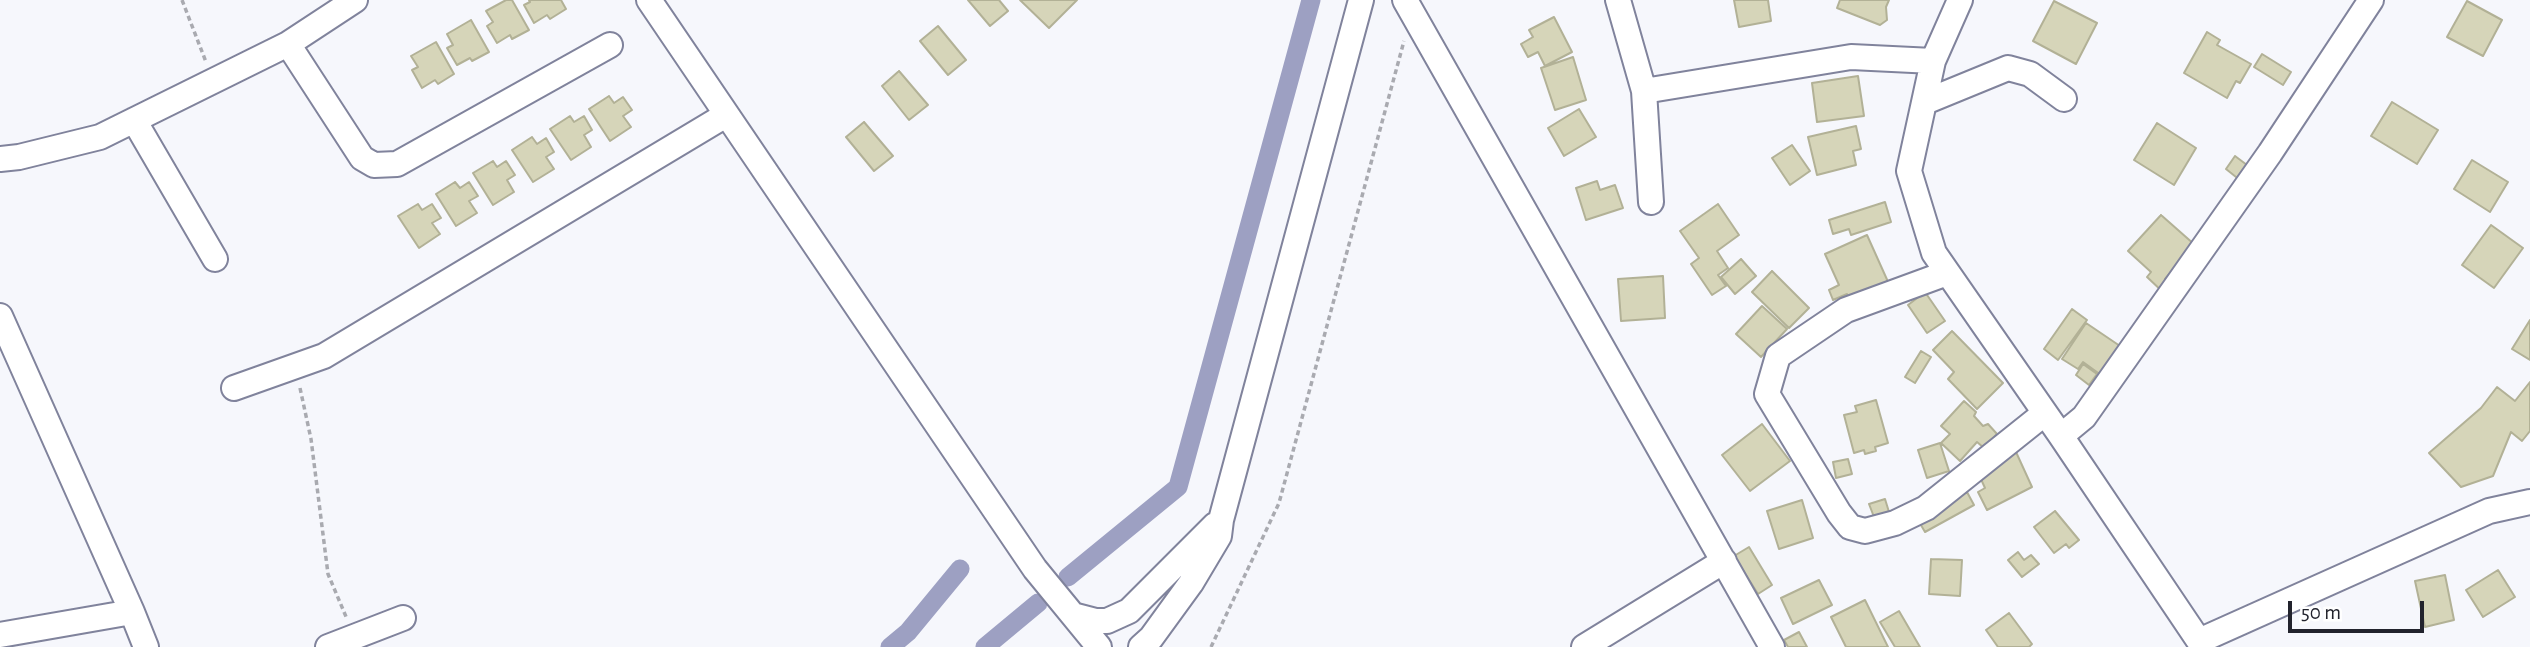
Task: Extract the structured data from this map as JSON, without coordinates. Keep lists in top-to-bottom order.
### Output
{
  "scale_bar": "50 m"
}
